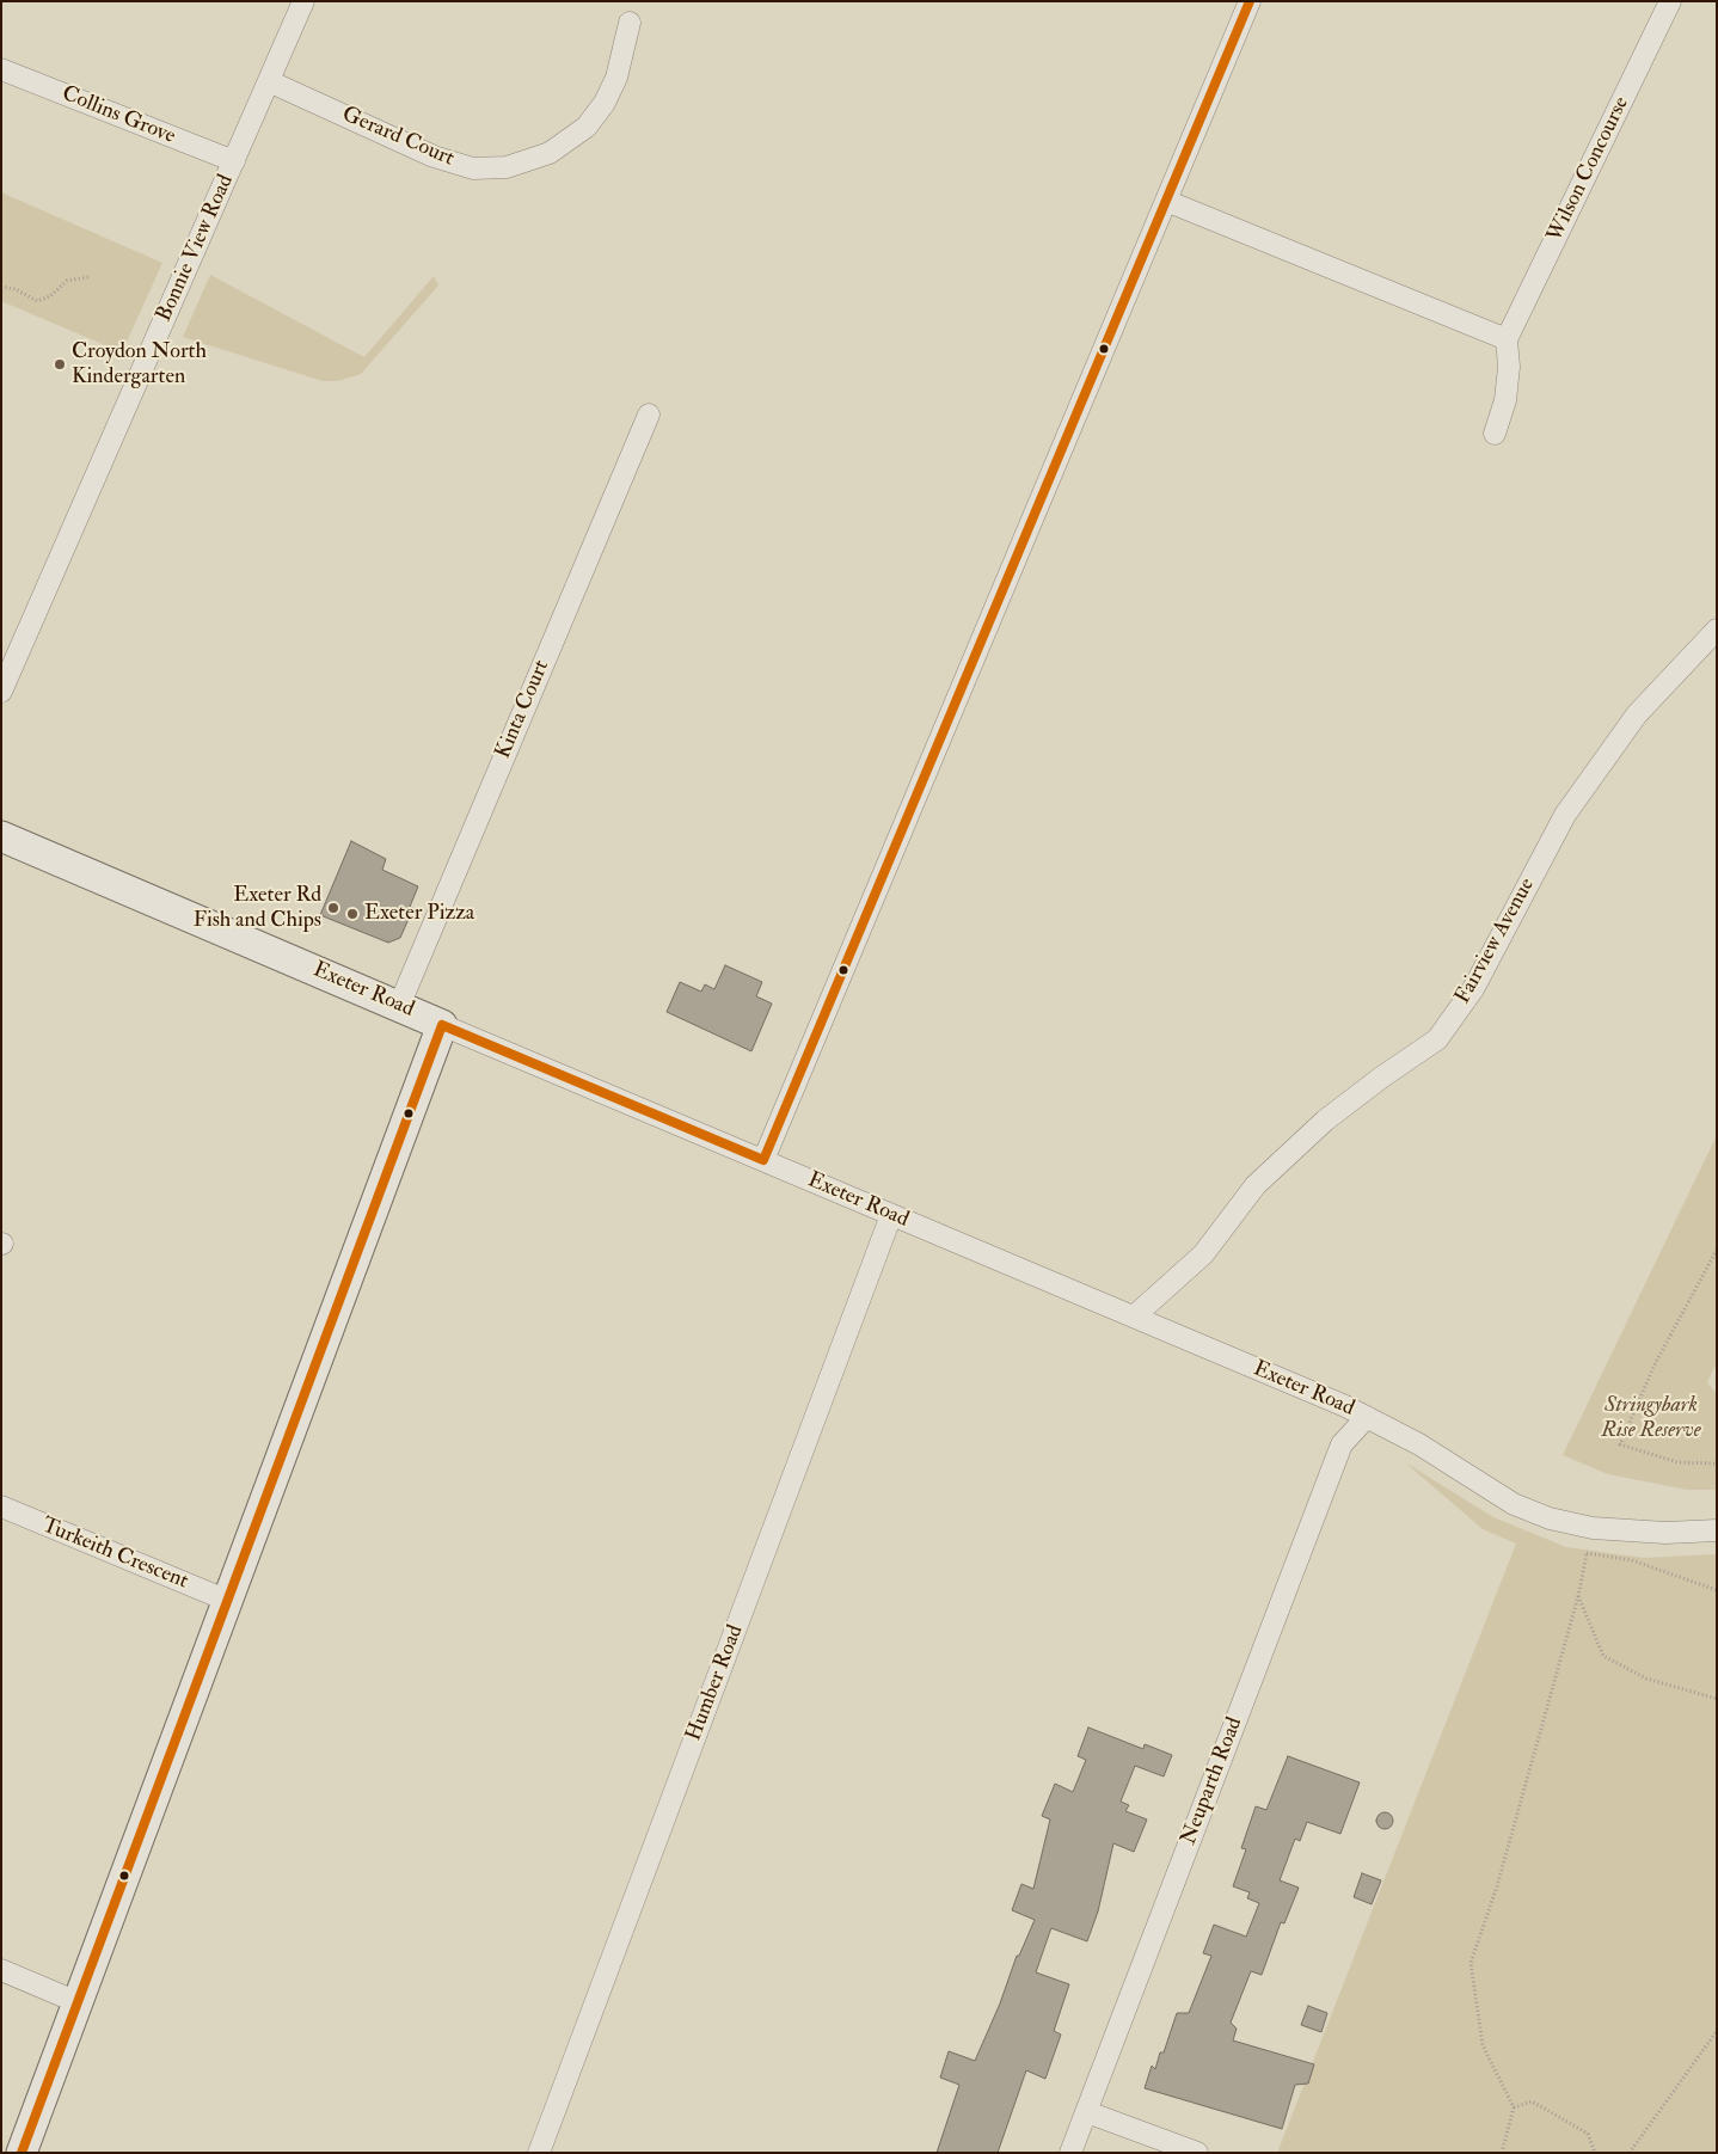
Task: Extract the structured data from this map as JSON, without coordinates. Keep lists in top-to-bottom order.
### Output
{
  "streets": {
    "main road": ["Exeter Road"],
    "street": [
      "Collins Grove",
      "Gerard Court",
      "Wilson Concourse",
      "Bonnie View Road",
      "Kinta Court",
      "Fairview Avenue",
      "Turkeith Crescent",
      "Humber Road",
      "Neuparth Road"
    ]
  },
  "crossings": [
    ["Collins Grove", "Bonnie View Road"],
    ["Gerard Court", "Bonnie View Road"],
    ["Kinta Court", "Exeter Road"],
    ["Fairview Avenue", "Exeter Road"],
    ["Exeter Road", "Humber Road"],
    ["Exeter Road", "Neuparth Road"]
  ],
  "parks": ["Stringybark Rise Reserve"],
  "places": ["Croydon North Kindergarten", "Exeter Rd Fish and Chips", "Exeter Pizza"]
}
